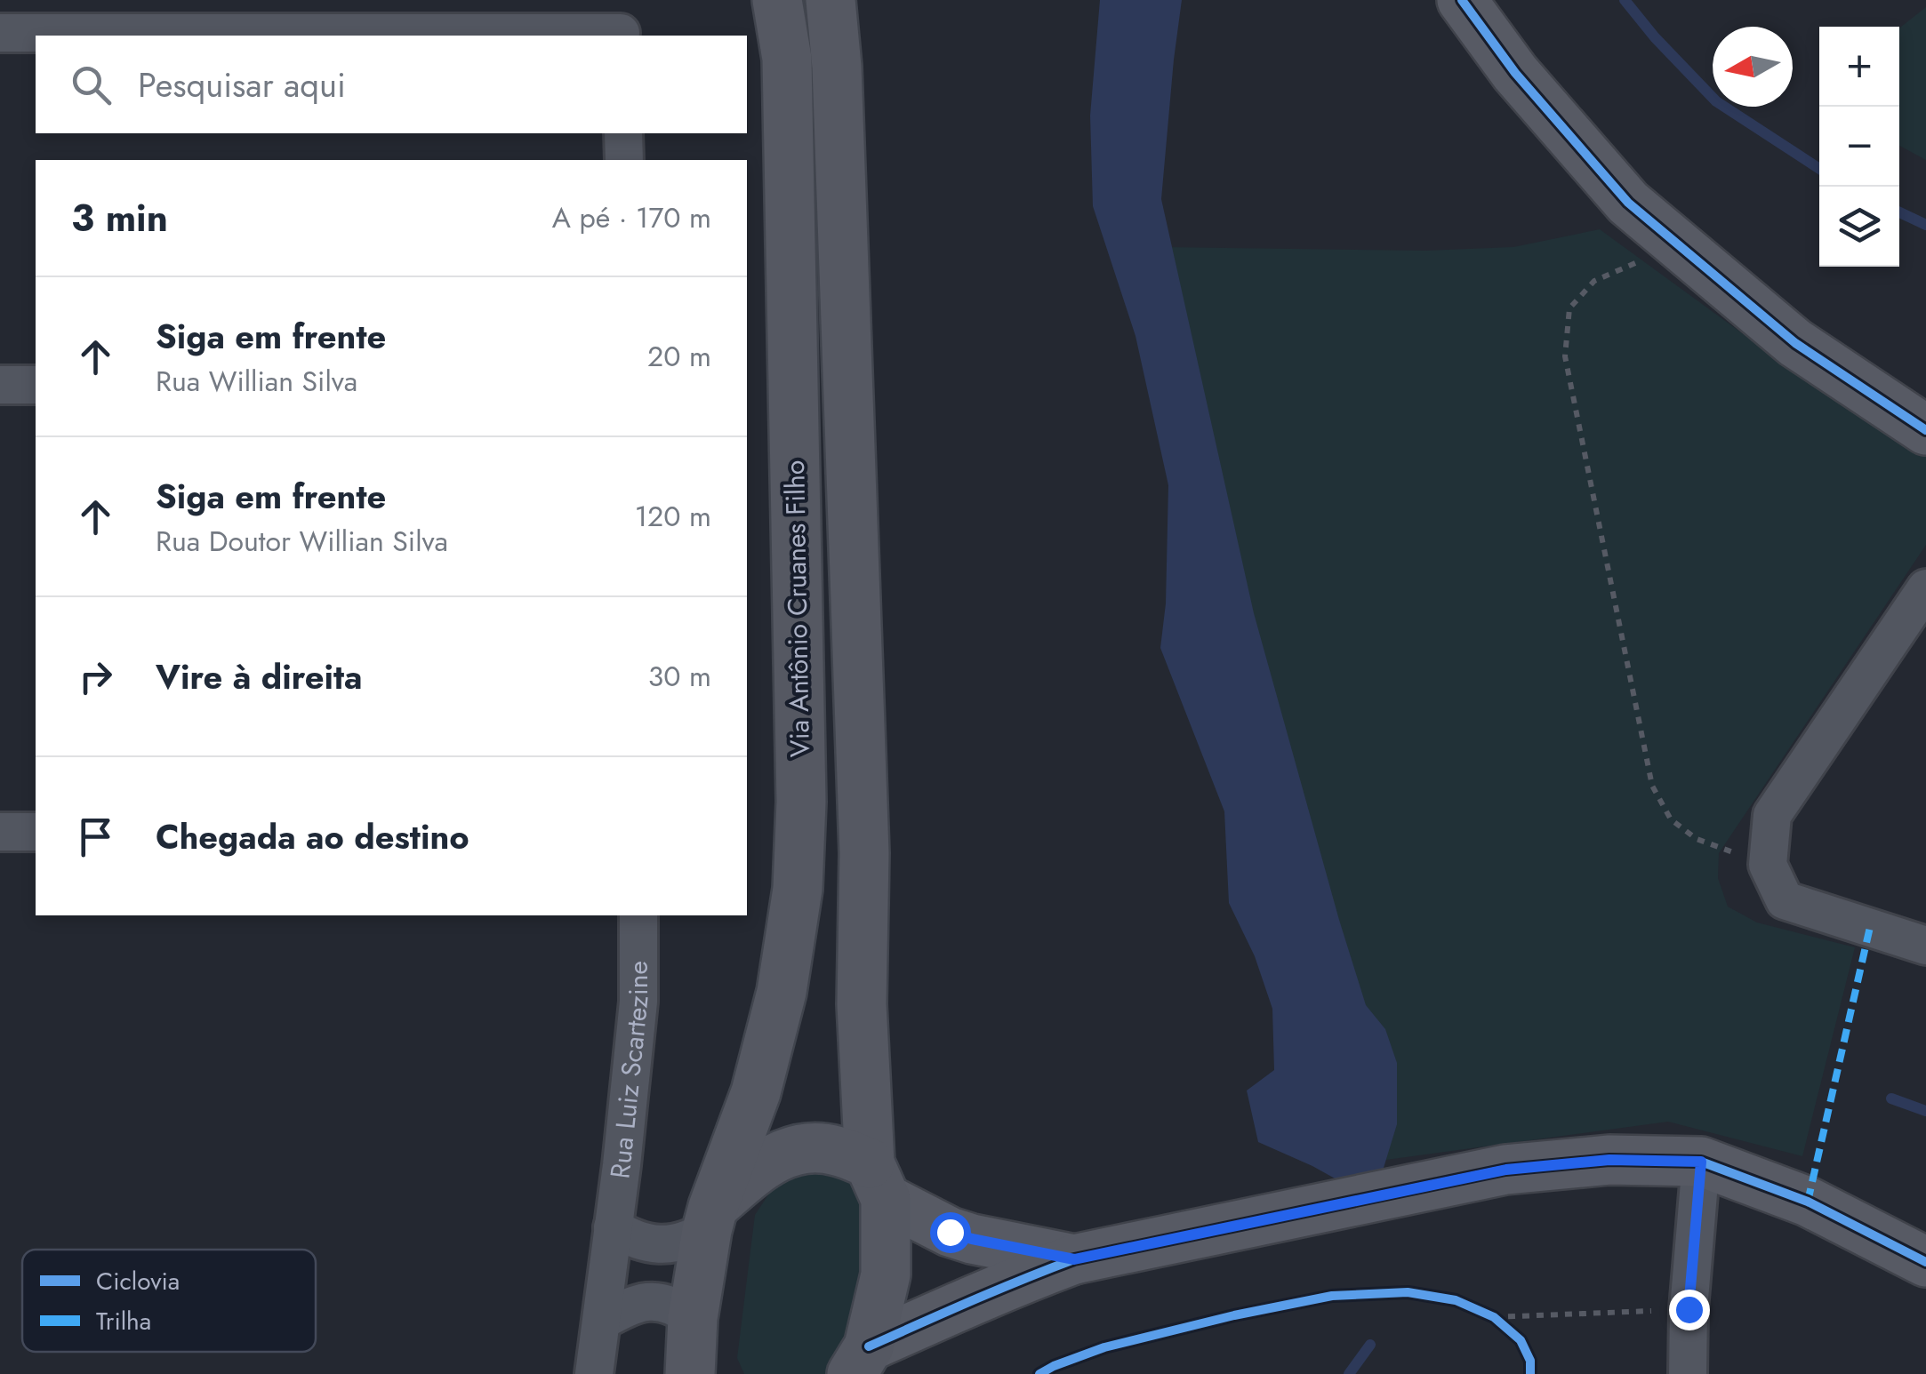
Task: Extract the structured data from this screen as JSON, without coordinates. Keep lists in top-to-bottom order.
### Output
{
  "streets": {
    "main road": ["Via Antônio Cruanes Filho"],
    "street": ["Rua Luiz Scartezine"]
  },
  "legend": ["Ciclovia", "Trilha"],
  "north": "left",
  "page": {
    "map_buttons": ["+", "−"],
    "search": "Pesquisar aqui",
    "heading": ["3 min", "A pé · 170 m"],
    "list": [
      ["Siga em frente", "Rua Willian Silva", "20 m"],
      ["Siga em frente", "Rua Doutor Willian Silva", "120 m"],
      ["Vire à direita", "30 m"],
      "Chegada ao destino"
    ]
  }
}
